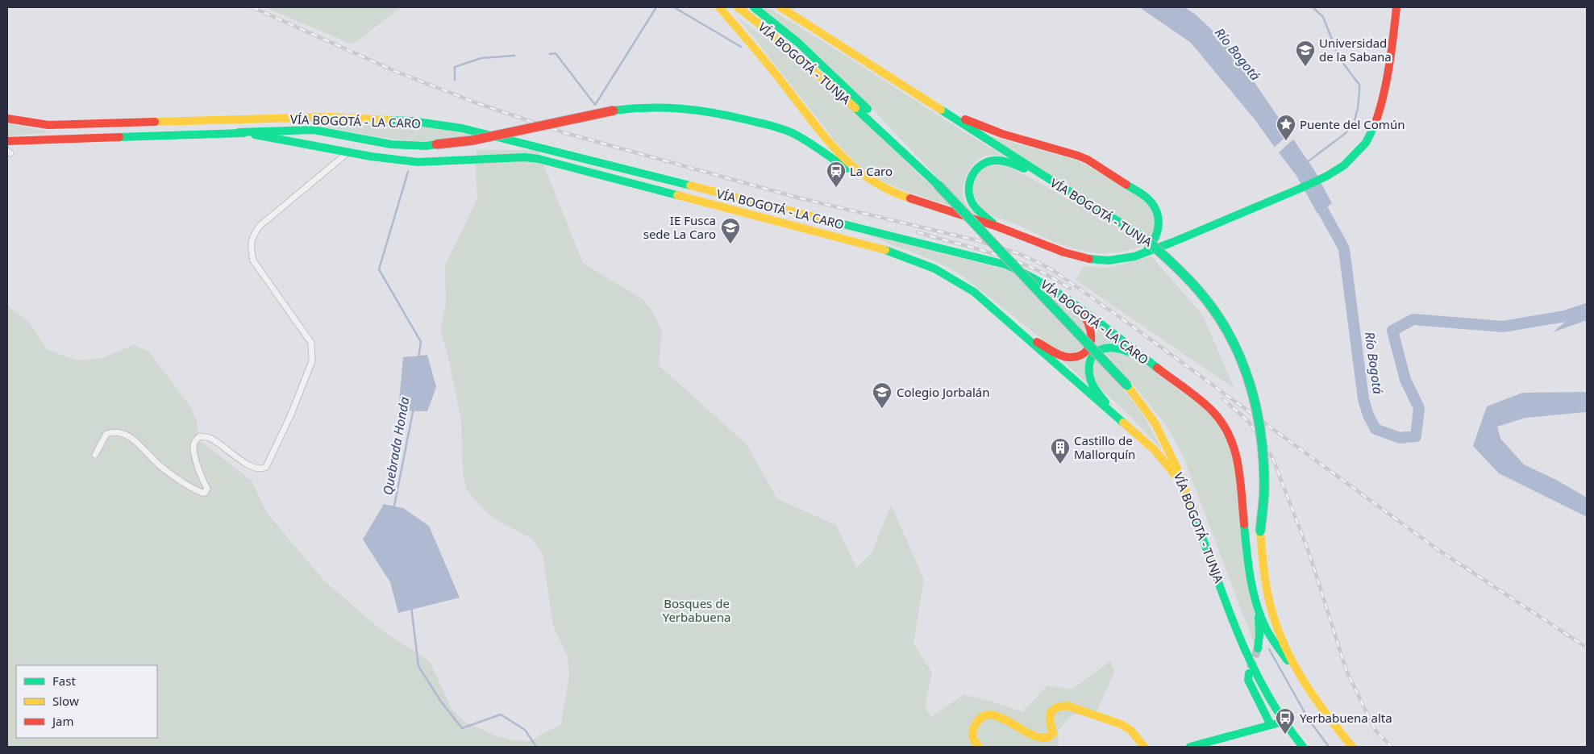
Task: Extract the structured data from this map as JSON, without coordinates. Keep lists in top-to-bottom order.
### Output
{
  "streets": {
    "main road": ["VÍA BOGOTÁ - TUNJA", "VÍA BOGOTÁ - LA CARO"]
  },
  "crossings": [
    ["VÍA BOGOTÁ - TUNJA", "VÍA BOGOTÁ - LA CARO"]
  ],
  "water": ["Río Bogotá", "Quebrada Honda"],
  "parks": ["Bosques de Yerbabuena"],
  "places": {
    "school or university": ["Universidad de la Sabana", "IE Fusca sede La Caro", "Colegio Jorbalán"],
    "place": ["Puente del Común"],
    "station": ["La Caro"],
    "building": ["Castillo de Mallorquín"],
    "bus stop": ["Yerbabuena alta"]
  },
  "legend": ["Fast", "Slow", "Jam"]
}
